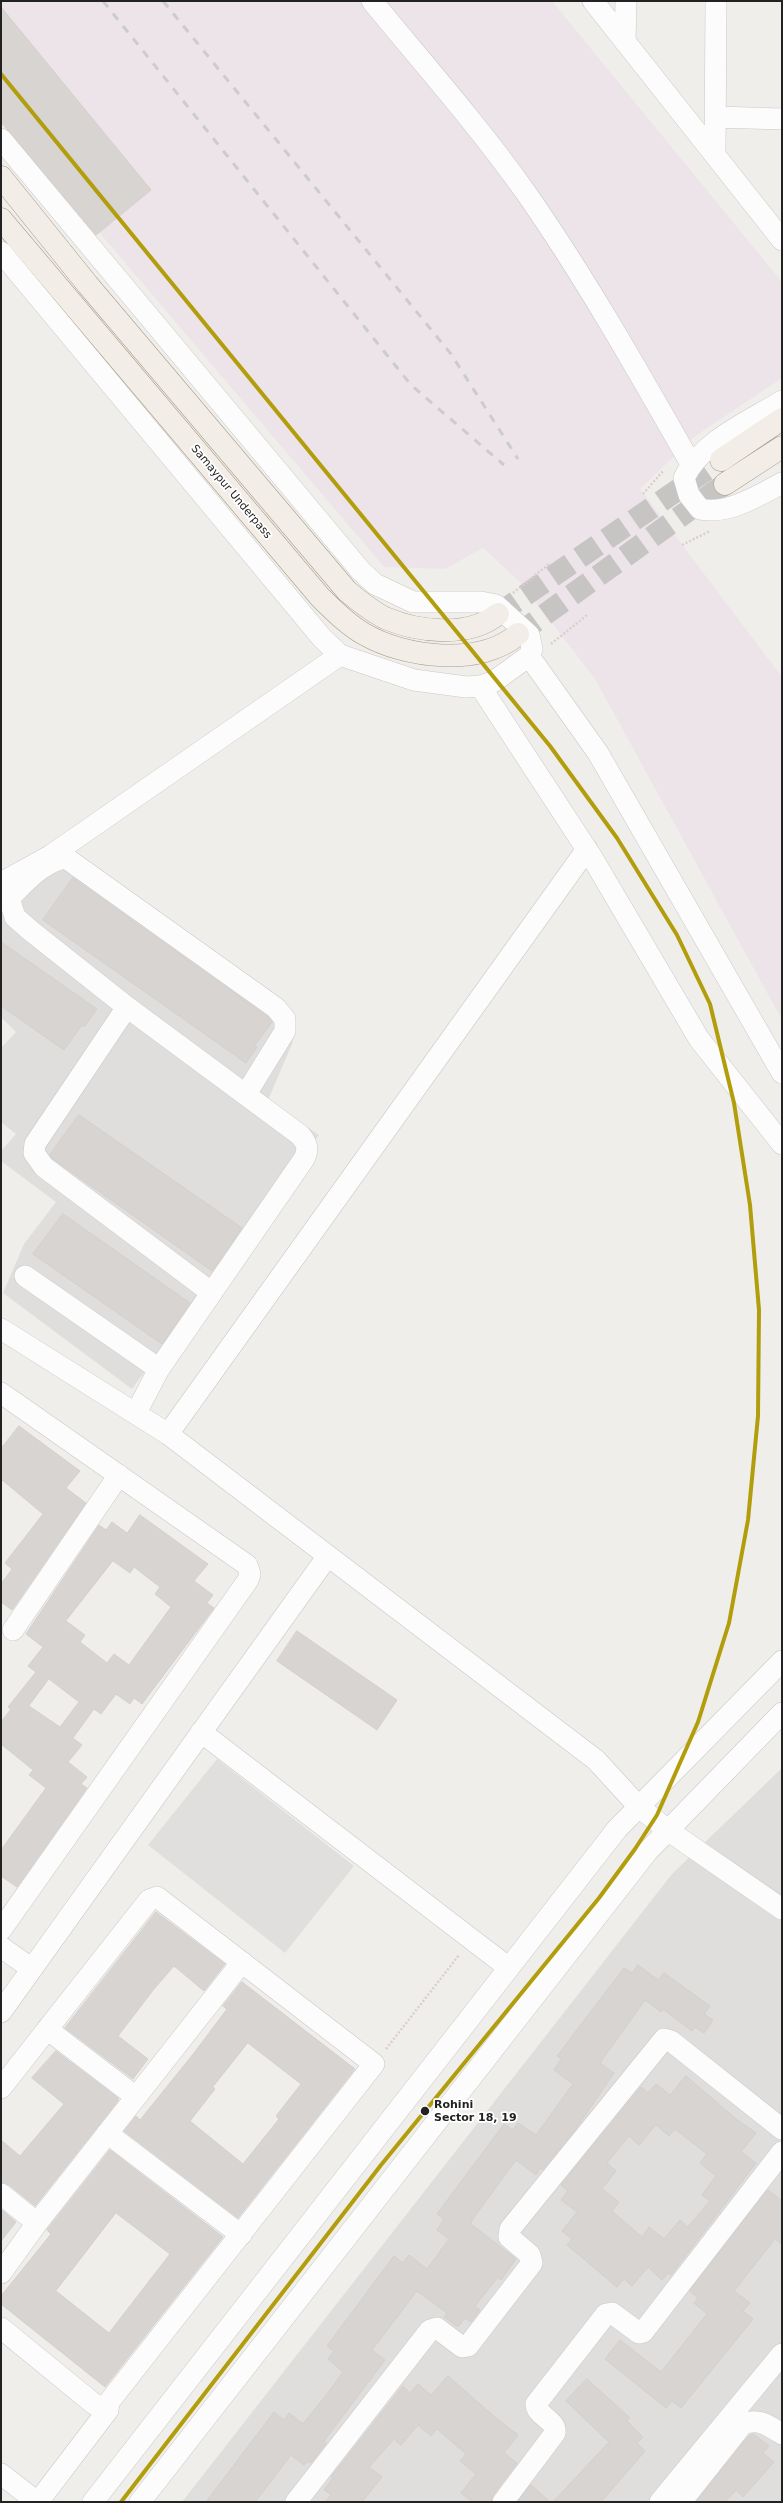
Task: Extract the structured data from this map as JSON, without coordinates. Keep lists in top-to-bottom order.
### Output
{
  "streets": {
    "main road": ["Samaypur Underpass"]
  },
  "places": ["Rohini Sector 18, 19"]
}
